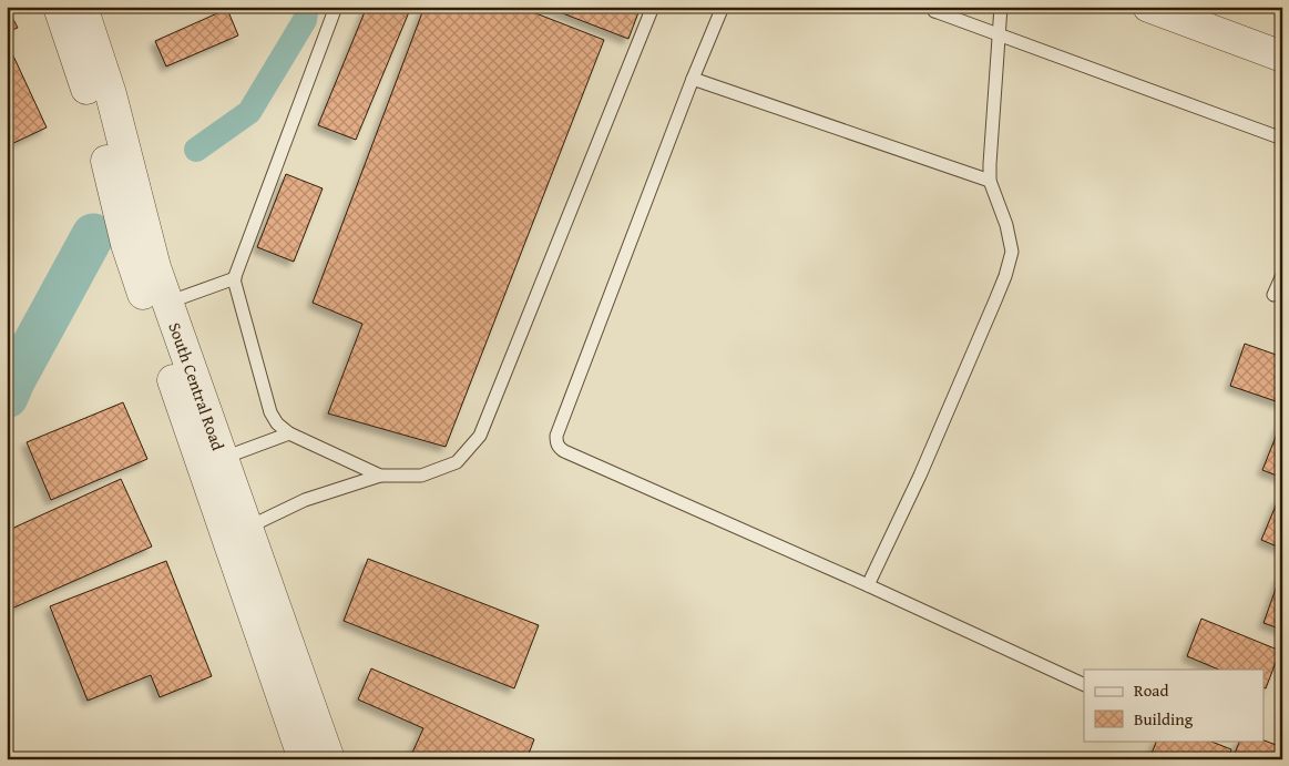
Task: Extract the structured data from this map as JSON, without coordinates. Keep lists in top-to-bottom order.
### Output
{
  "streets": {
    "street": ["South Central Road"]
  },
  "legend": ["Road", "Building"]
}
